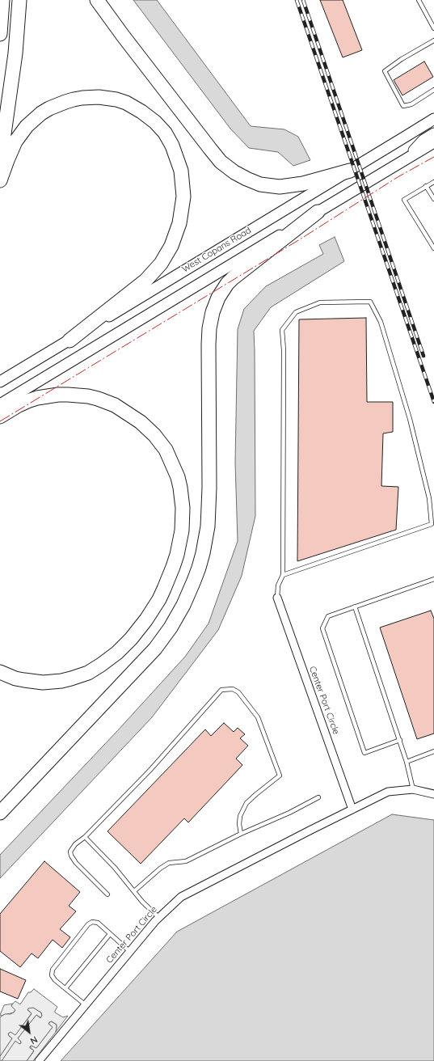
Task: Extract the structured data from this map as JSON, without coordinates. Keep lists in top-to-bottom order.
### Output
{
  "streets": {
    "main road": ["West Copans Road"],
    "street": ["Center Port Circle"]
  },
  "north": "bottom right"
}
